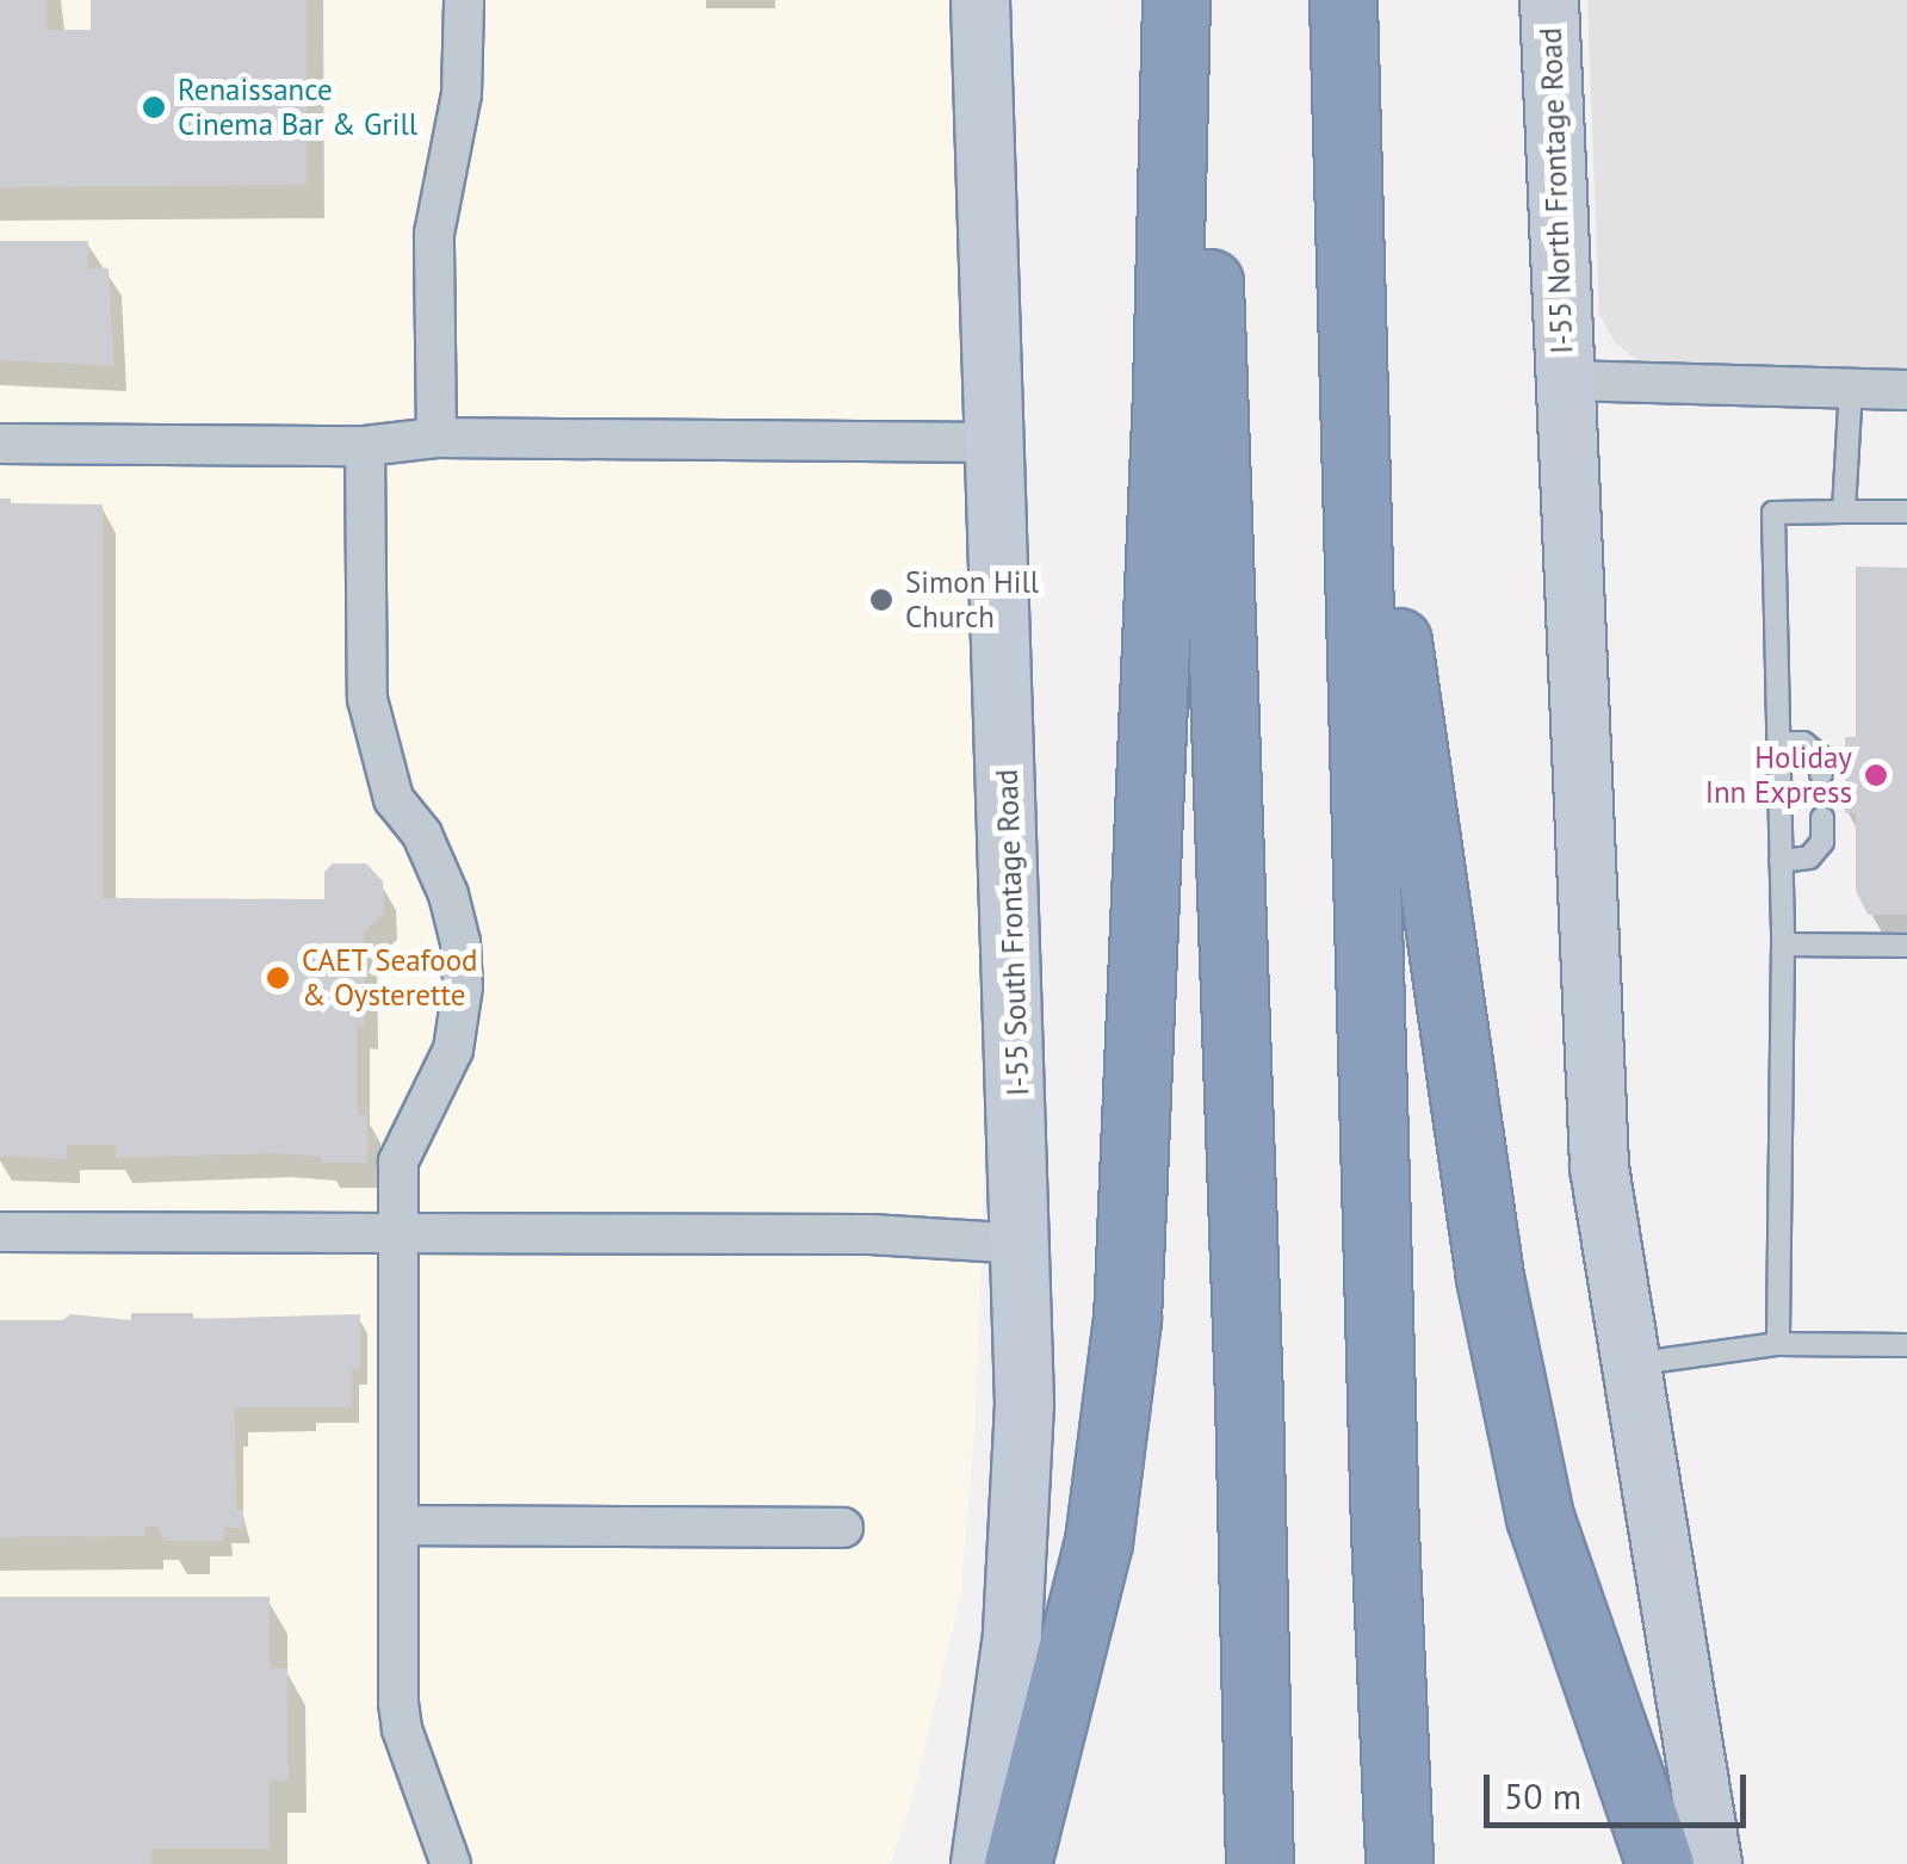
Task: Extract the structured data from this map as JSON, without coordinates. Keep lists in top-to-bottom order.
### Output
{
  "streets": {
    "street": ["I-55 North Frontage Road", "I-55 South Frontage Road"]
  },
  "places": [
    "Renaissance Cinema Bar & Grill",
    "Simon Hill Church",
    "Holiday Inn Express",
    "CAET Seafood & Oysterette"
  ],
  "scale_bar": "50 m"
}
